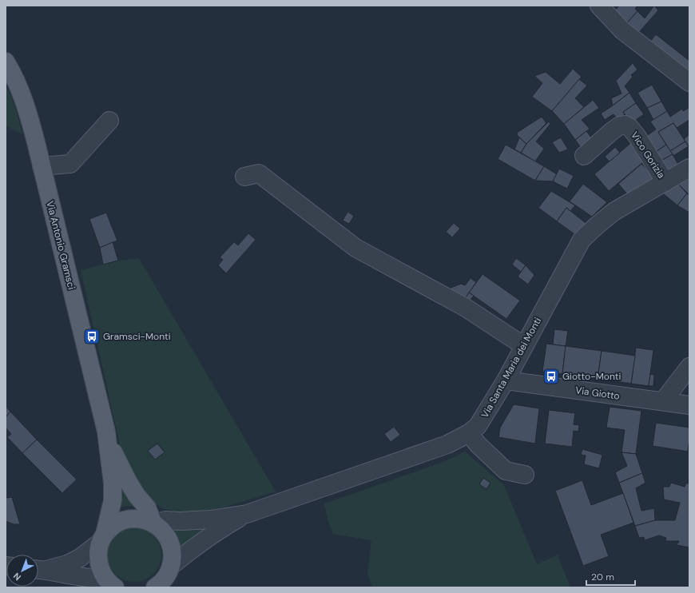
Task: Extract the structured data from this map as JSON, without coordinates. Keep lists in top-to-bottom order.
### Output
{
  "streets": {
    "main road": ["Via Antonio Gramsci"],
    "street": ["Vico Gorizia", "Via Santa Maria dei Monti", "Via Giotto"]
  },
  "crossings": [
    ["Vico Gorizia", "Via Santa Maria dei Monti"],
    ["Via Santa Maria dei Monti", "Via Giotto"]
  ],
  "places": {
    "bus stop": ["Gramsci-Monti", "Giotto-Monti"]
  },
  "scale_bar": "20 m",
  "north": "bottom left"
}
